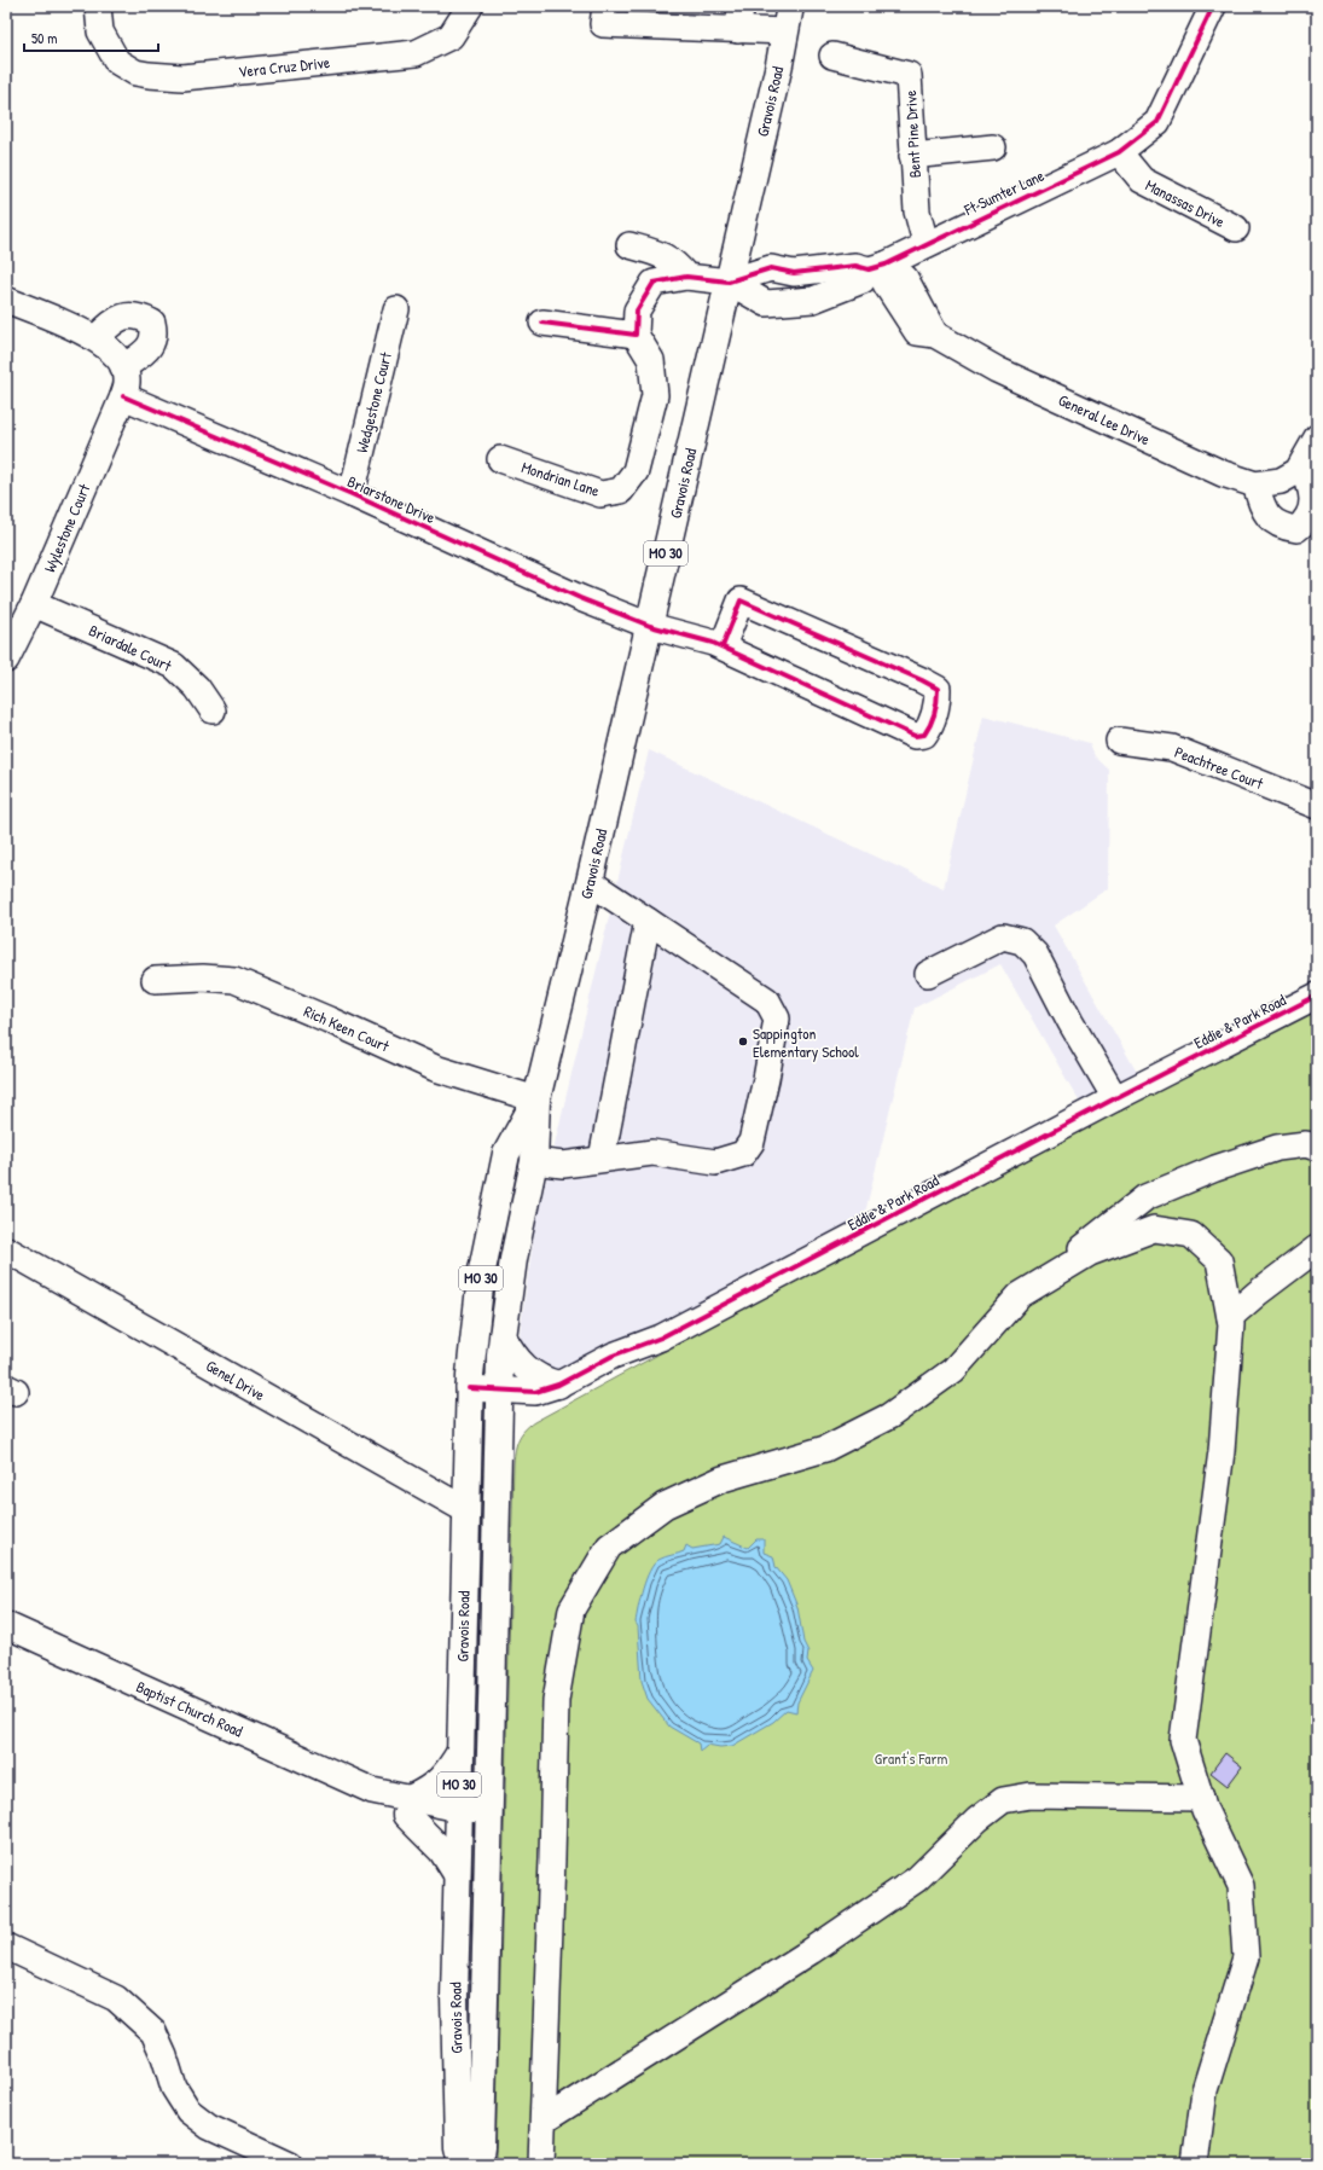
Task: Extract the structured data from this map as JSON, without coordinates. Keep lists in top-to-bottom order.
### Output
{
  "streets": {
    "main road": ["Gravois Road", "MO 30"],
    "street": [
      "Vera Cruz Drive",
      "Bent Pine Drive",
      "Ft Sumter Lane",
      "Manassas Drive",
      "Wedgestone Court",
      "General Lee Drive",
      "Mondrian Lane",
      "Briarstone Drive",
      "Wylestone Court",
      "Briardale Court",
      "Peachtree Court",
      "Eddie & Park Road",
      "Rich Keen Court",
      "Genel Drive",
      "Baptist Church Road"
    ]
  },
  "crossings": [
    ["Gravois Road", "Ft Sumter Lane"],
    ["Gravois Road", "Briarstone Drive"],
    ["Gravois Road", "Eddie & Park Road"],
    ["Gravois Road", "Rich Keen Court"],
    ["Gravois Road", "Genel Drive"],
    ["Gravois Road", "Baptist Church Road"],
    ["Bent Pine Drive", "Ft Sumter Lane"],
    ["Ft Sumter Lane", "Manassas Drive"],
    ["Ft Sumter Lane", "General Lee Drive"],
    ["Wedgestone Court", "Briarstone Drive"],
    ["Briarstone Drive", "Wylestone Court"],
    ["Wylestone Court", "Briardale Court"]
  ],
  "parks": ["Grant's Farm"],
  "places": ["Sappington Elementary School"],
  "scale_bar": "50 m"
}
